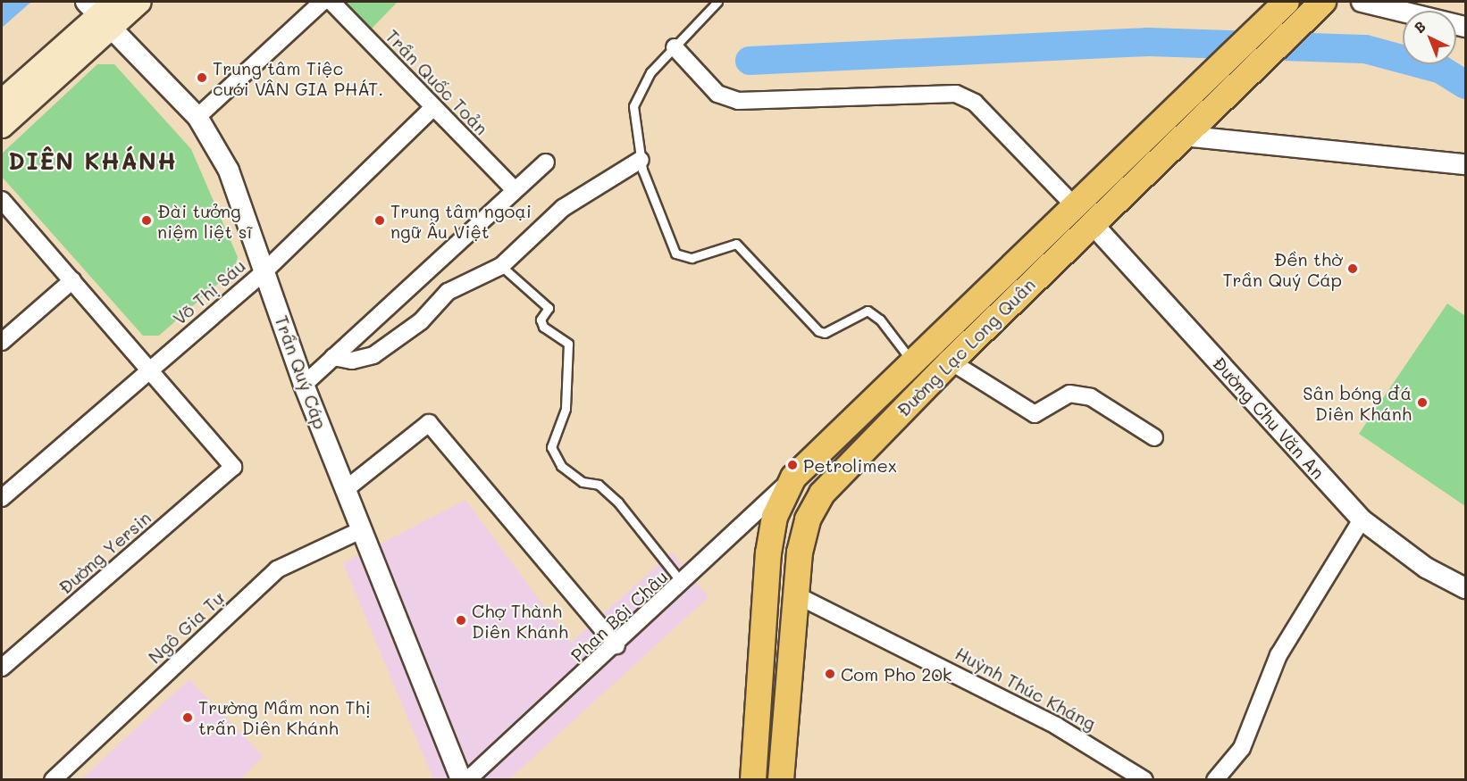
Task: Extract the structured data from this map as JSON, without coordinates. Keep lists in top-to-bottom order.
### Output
{
  "streets": {
    "main road": ["Đường Lạc Long Quân"],
    "street": [
      "Trần Quốc Toản",
      "Võ Thị Sáu",
      "Trần Quý Cáp",
      "Đường Chu Văn An",
      "Đường Yersin",
      "Phan Bội Châu",
      "Ngô Gia Tự",
      "Huỳnh Thúc Kháng"
    ]
  },
  "crossings": [
    ["Trần Quốc Toản", "Võ Thị Sáu"],
    ["Võ Thị Sáu", "Trần Quý Cáp"],
    ["Võ Thị Sáu", "Đường Yersin"],
    ["Đường Lạc Long Quân", "Đường Chu Văn An"],
    ["Đường Lạc Long Quân", "Phan Bội Châu"],
    ["Đường Lạc Long Quân", "Huỳnh Thúc Kháng"],
    ["Trần Quý Cáp", "Ngô Gia Tự"]
  ],
  "districts": ["DIÊN KHÁNH"],
  "places": [
    "Trung tâm Tiệc cưới VÂN GIA PHÁT.",
    "Đài tưởng niệm liệt sĩ",
    "Trung tâm ngoại ngữ Âu Việt",
    "Đền thờ Trần Quý Cáp",
    "Sân bóng đá Diên Khánh",
    "Petrolimex",
    "Chợ Thành Diên Khánh",
    "Com Pho 20k",
    "Trường Mầm non Thị trấn Diên Khánh"
  ],
  "north": "top left"
}
